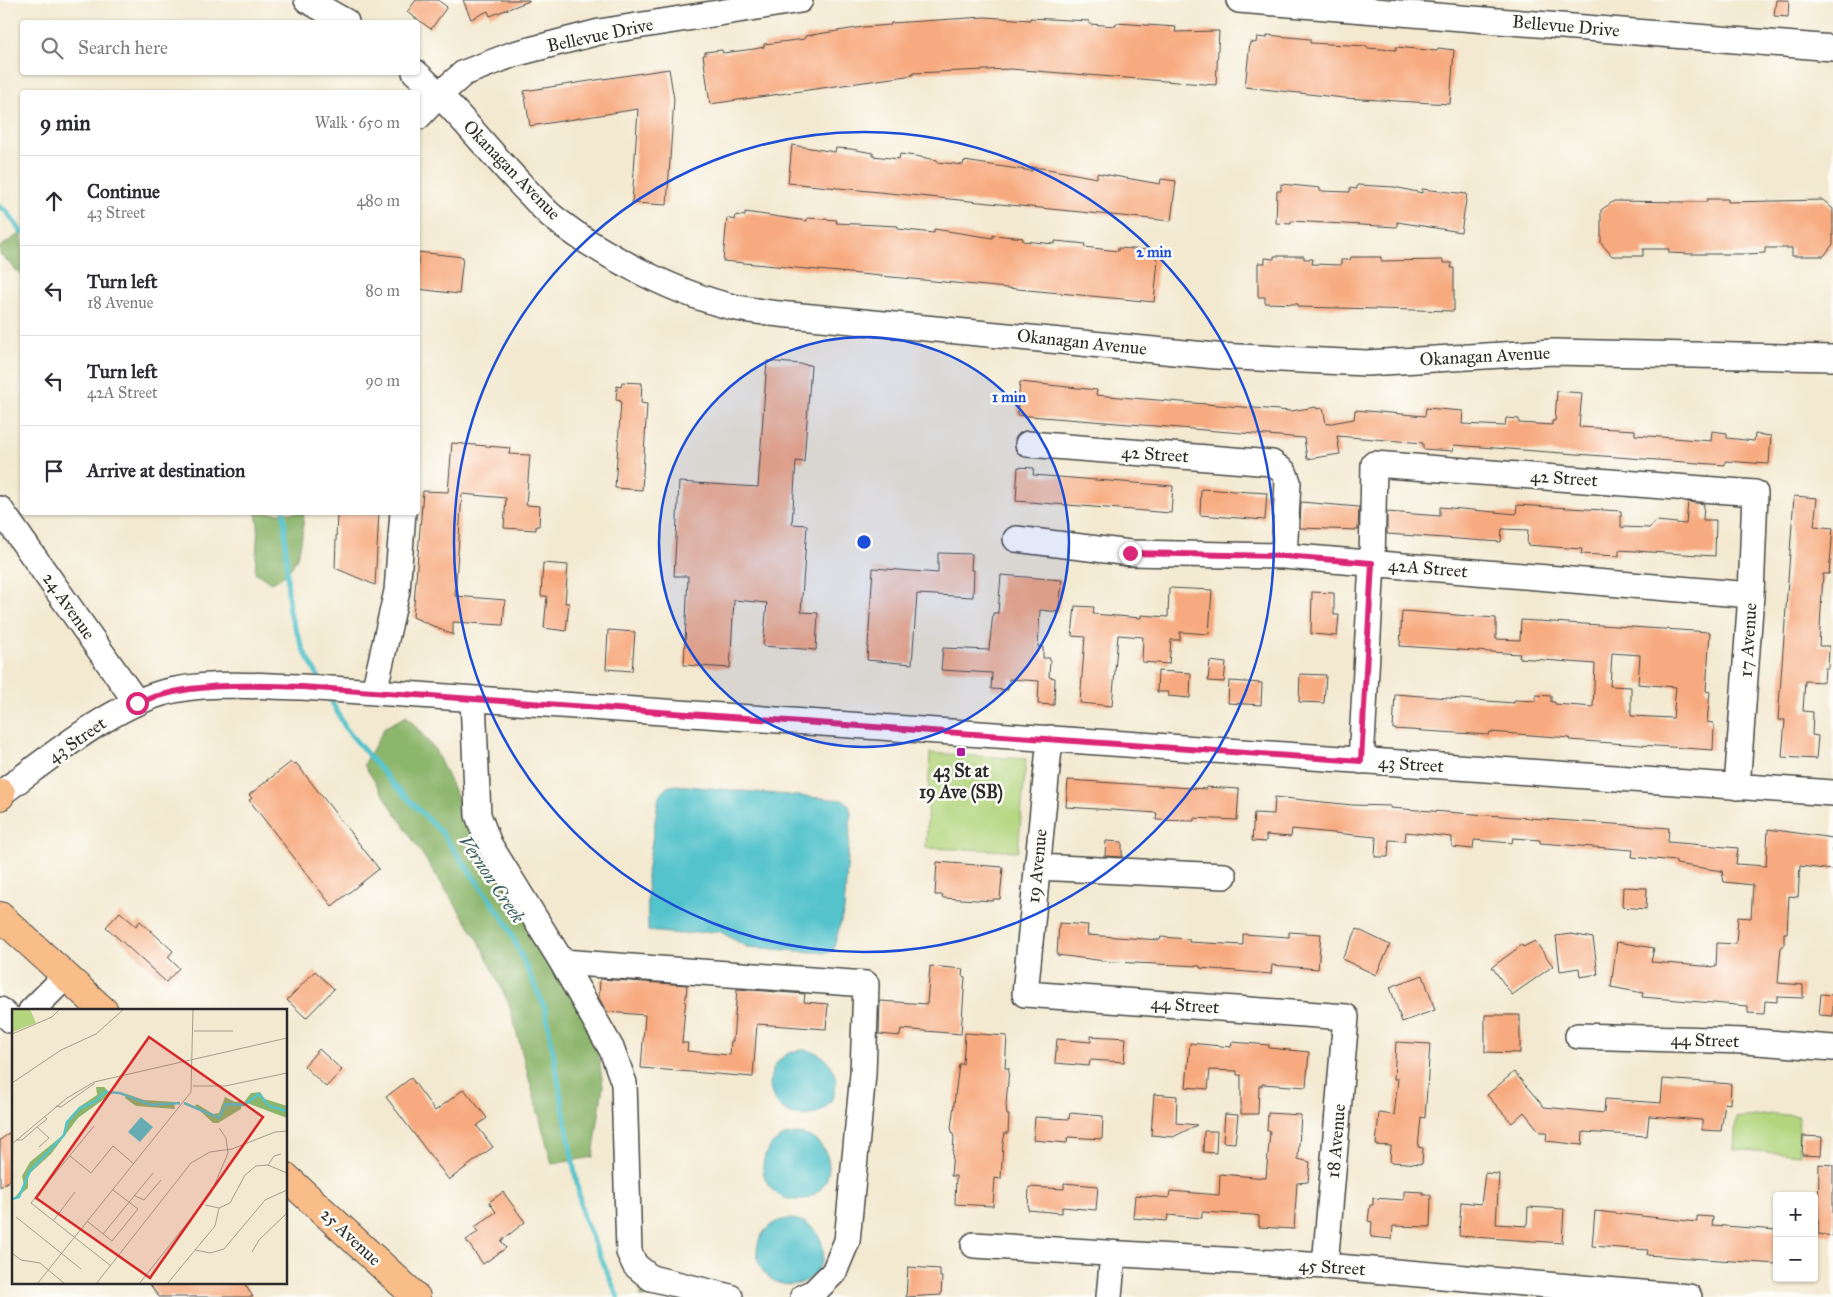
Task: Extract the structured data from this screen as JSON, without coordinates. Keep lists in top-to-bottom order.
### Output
{
  "streets": {
    "main road": ["25 Avenue"],
    "street": [
      "Bellevue Drive",
      "Okanagan Avenue",
      "42 Street",
      "42A Street",
      "24 Avenue",
      "17 Avenue",
      "43 Street",
      "19 Avenue",
      "44 Street",
      "18 Avenue",
      "45 Street"
    ]
  },
  "crossings": [
    ["Bellevue Drive", "Okanagan Avenue"],
    ["42 Street", "42A Street"],
    ["42 Street", "17 Avenue"],
    ["42A Street", "17 Avenue"],
    ["24 Avenue", "43 Street"],
    ["17 Avenue", "43 Street"],
    ["43 Street", "19 Avenue"],
    ["19 Avenue", "44 Street"],
    ["44 Street", "18 Avenue"],
    ["18 Avenue", "45 Street"]
  ],
  "water": ["Vernon Creek"],
  "places": {
    "transit": ["43 St at 19 Ave (SB)"]
  },
  "page": {
    "search": "Search here",
    "heading": ["9 min", "Walk · 650 m"],
    "list": [
      ["Continue", "43 Street", "480 m"],
      ["Turn left", "18 Avenue", "80 m"],
      ["Turn left", "42A Street", "90 m"],
      "Arrive at destination"
    ],
    "map_buttons": ["+", "−"]
  },
  "rings": ["2 min", "1 min"]
}
